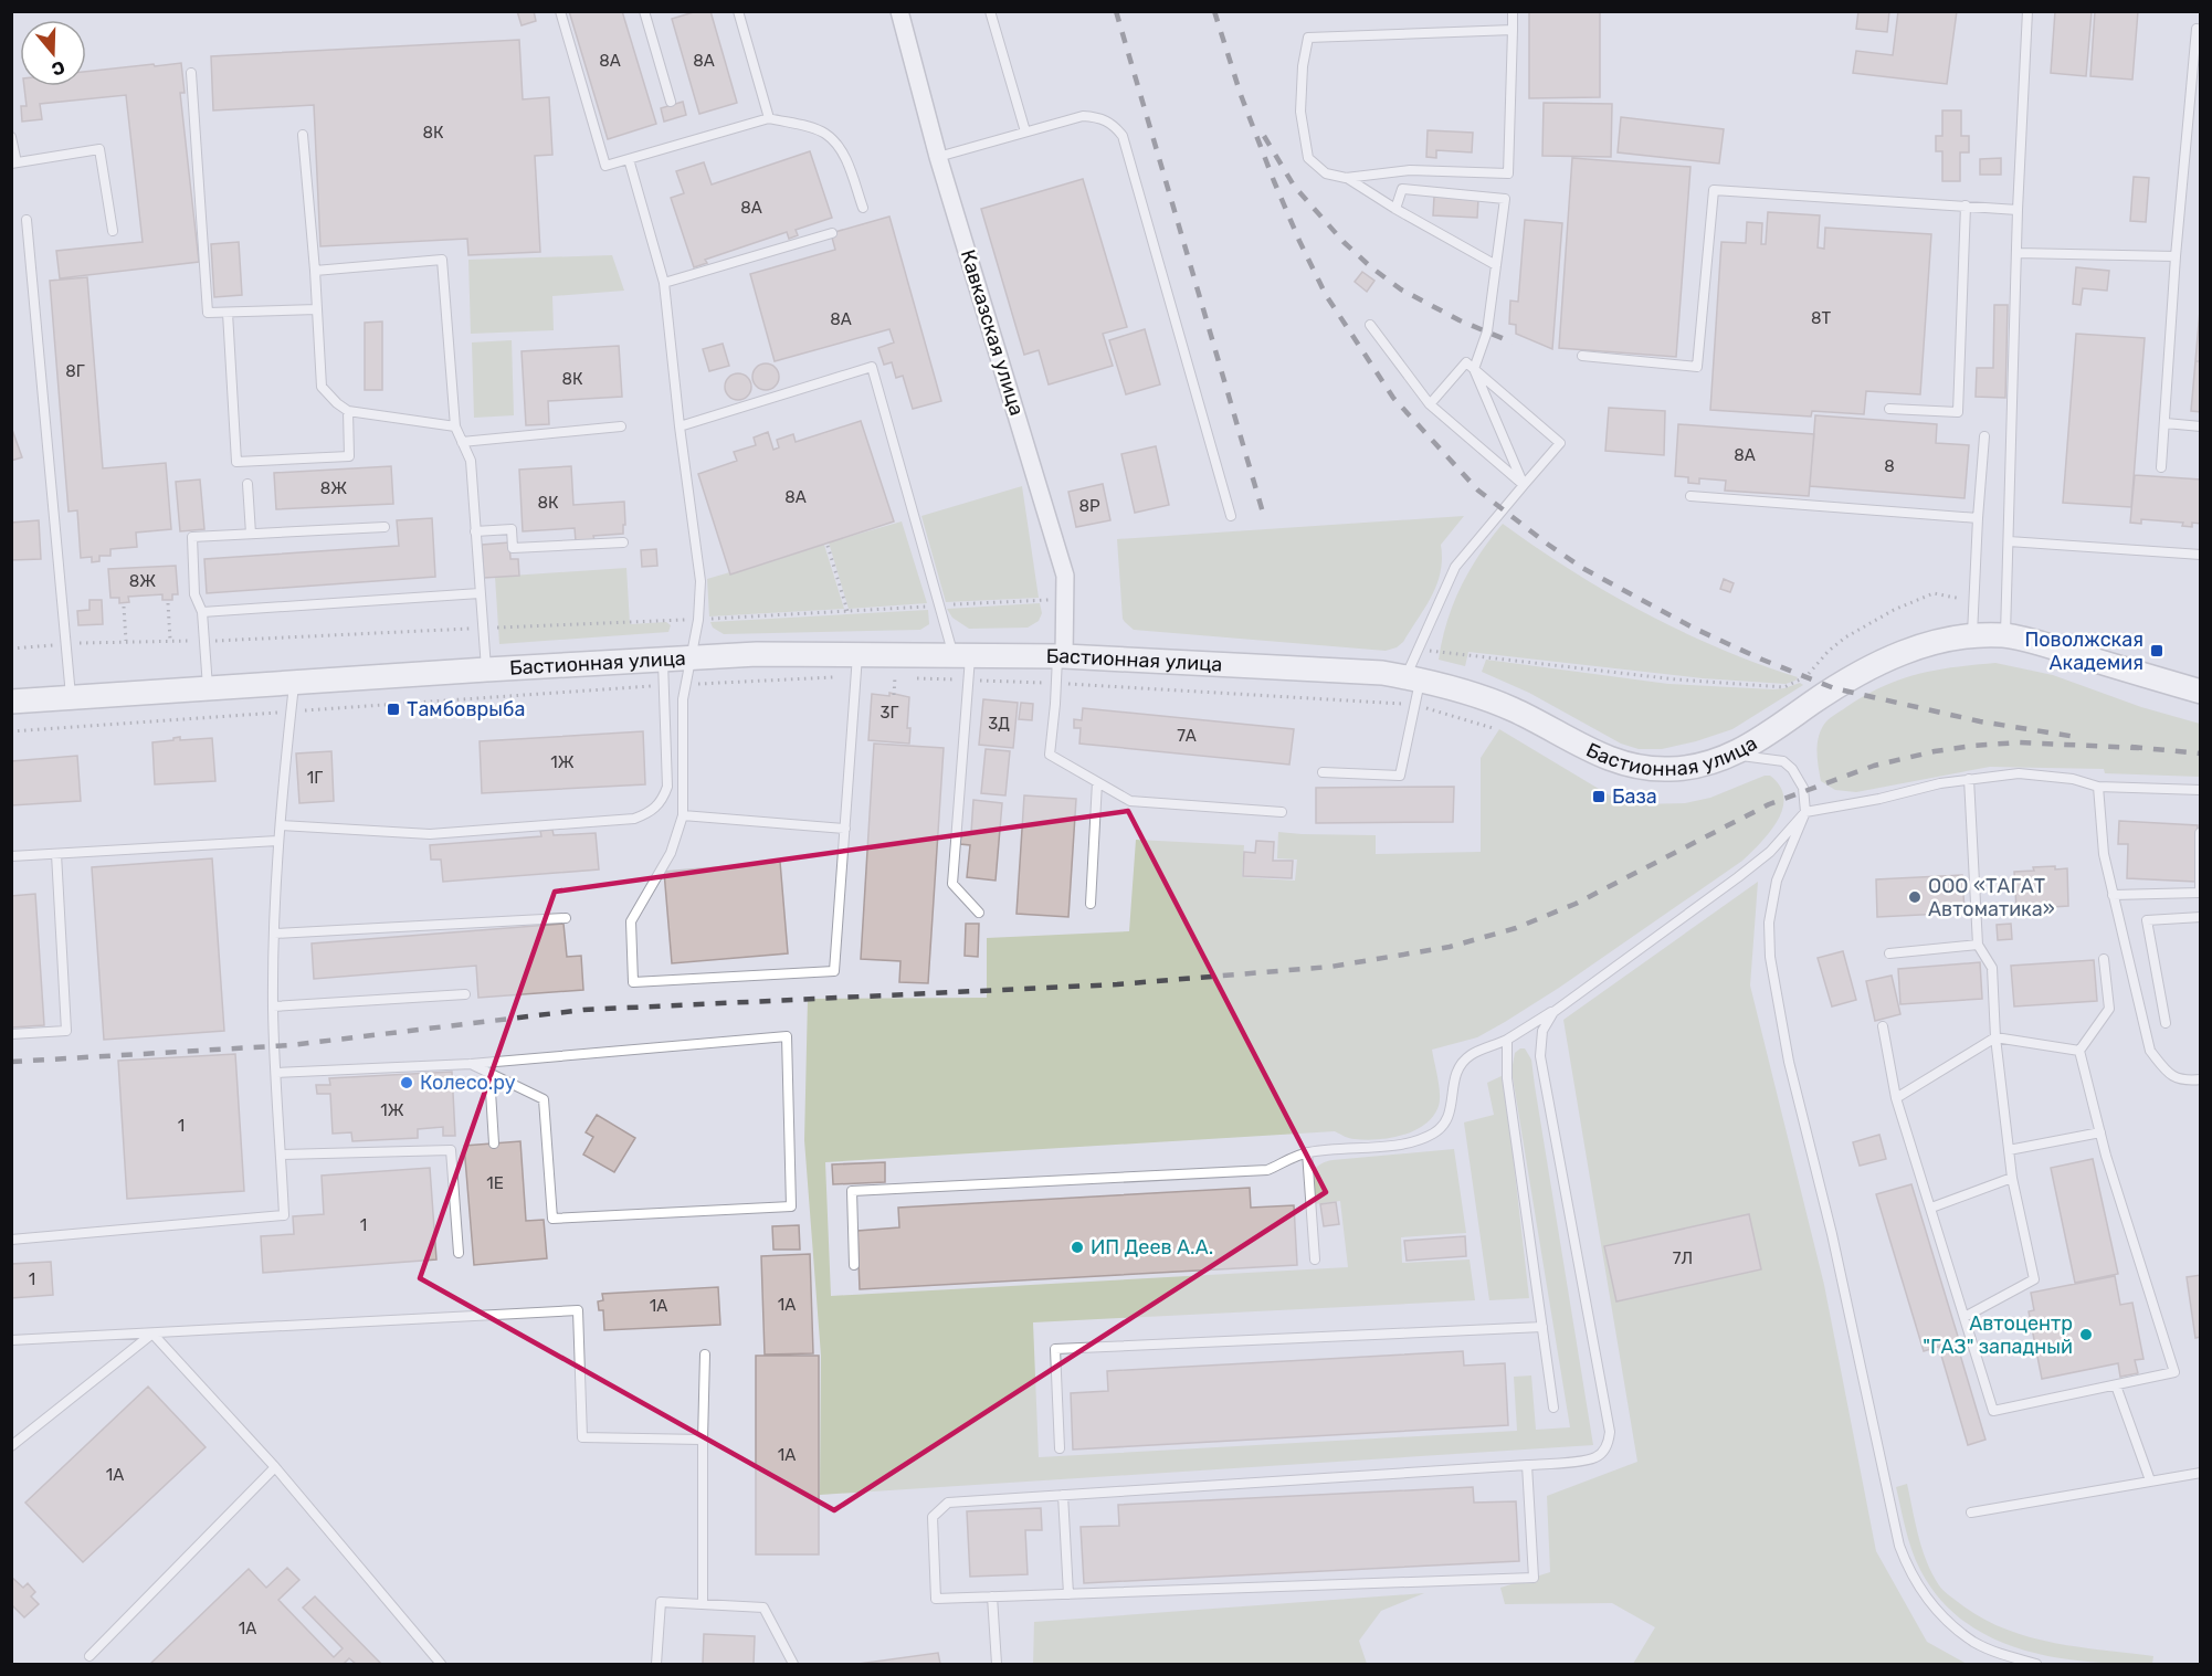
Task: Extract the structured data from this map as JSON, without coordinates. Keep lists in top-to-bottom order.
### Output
{
  "streets": {
    "main road": ["Бастионная улица"],
    "street": ["Кавказская улица"]
  },
  "crossings": [
    ["Кавказская улица", "Бастионная улица"]
  ],
  "places": {
    "transit": ["Поволжская Академия", "Тамбоврыба", "База"],
    "other": [
      "ООО «ТАГАТ Автоматика»",
      "Колесо.ру",
      "ИП Деев А.А.",
      "Автоцентр \"ГАЗ\" западный"
    ]
  },
  "house_numbers": [
    "8А",
    "8А",
    "8К",
    "8А",
    "8Т",
    "8А",
    "8Г",
    "8К",
    "8А",
    "8",
    "8Ж",
    "8А",
    "8К",
    "8Р",
    "8Ж",
    "3Г",
    "3Д",
    "7А",
    "1Ж",
    "1Г",
    "1Ж",
    "1",
    "1Е",
    "1",
    "7Л",
    "1",
    "1А",
    "1А",
    "1А",
    "1А",
    "1А"
  ],
  "north": "bottom"
}
